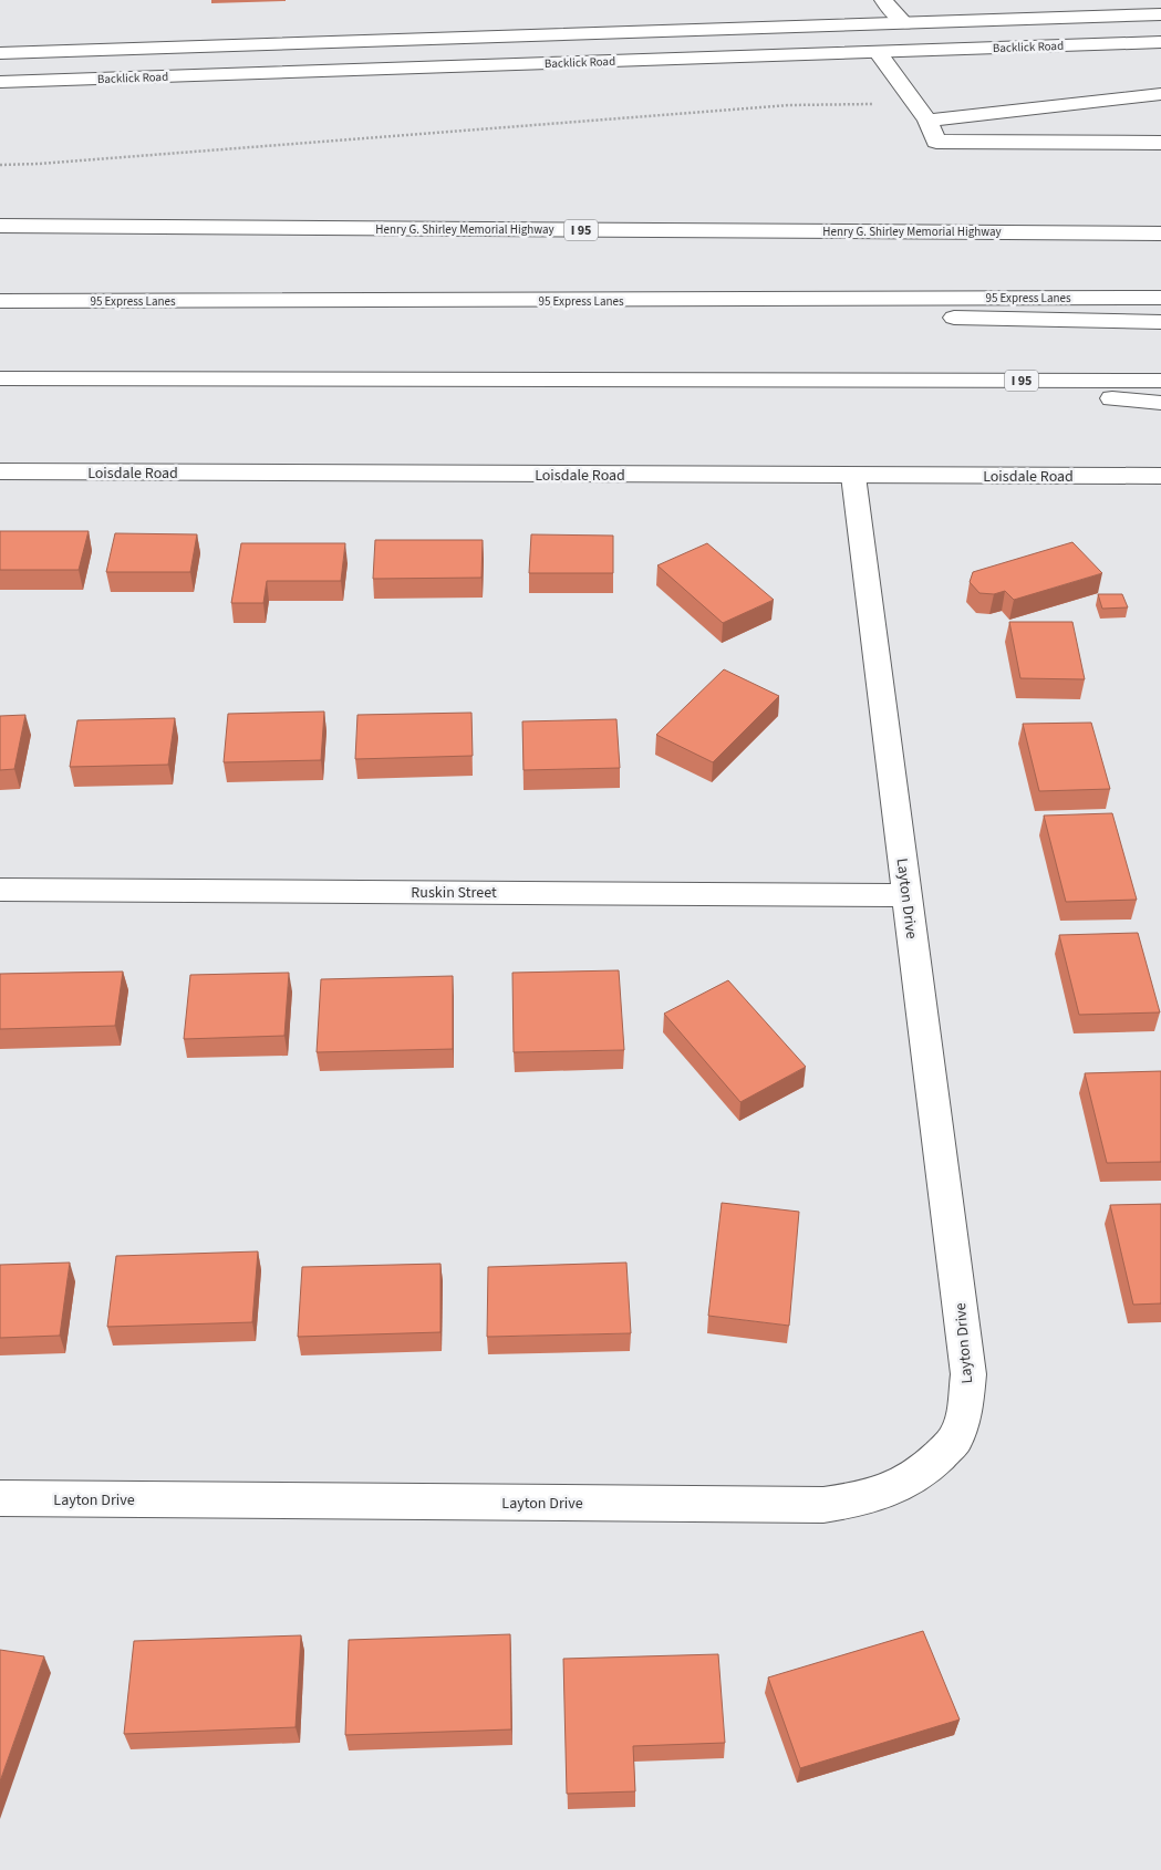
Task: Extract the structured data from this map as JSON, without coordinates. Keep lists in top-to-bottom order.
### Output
{
  "streets": {
    "main road": [
      "Backlick Road",
      "Henry G. Shirley Memorial Highway",
      "I 95",
      "95 Express Lanes",
      "Loisdale Road",
      "Ruskin Street",
      "Layton Drive"
    ]
  },
  "crossings": [
    ["Loisdale Road", "Layton Drive"],
    ["Ruskin Street", "Layton Drive"]
  ]
}
